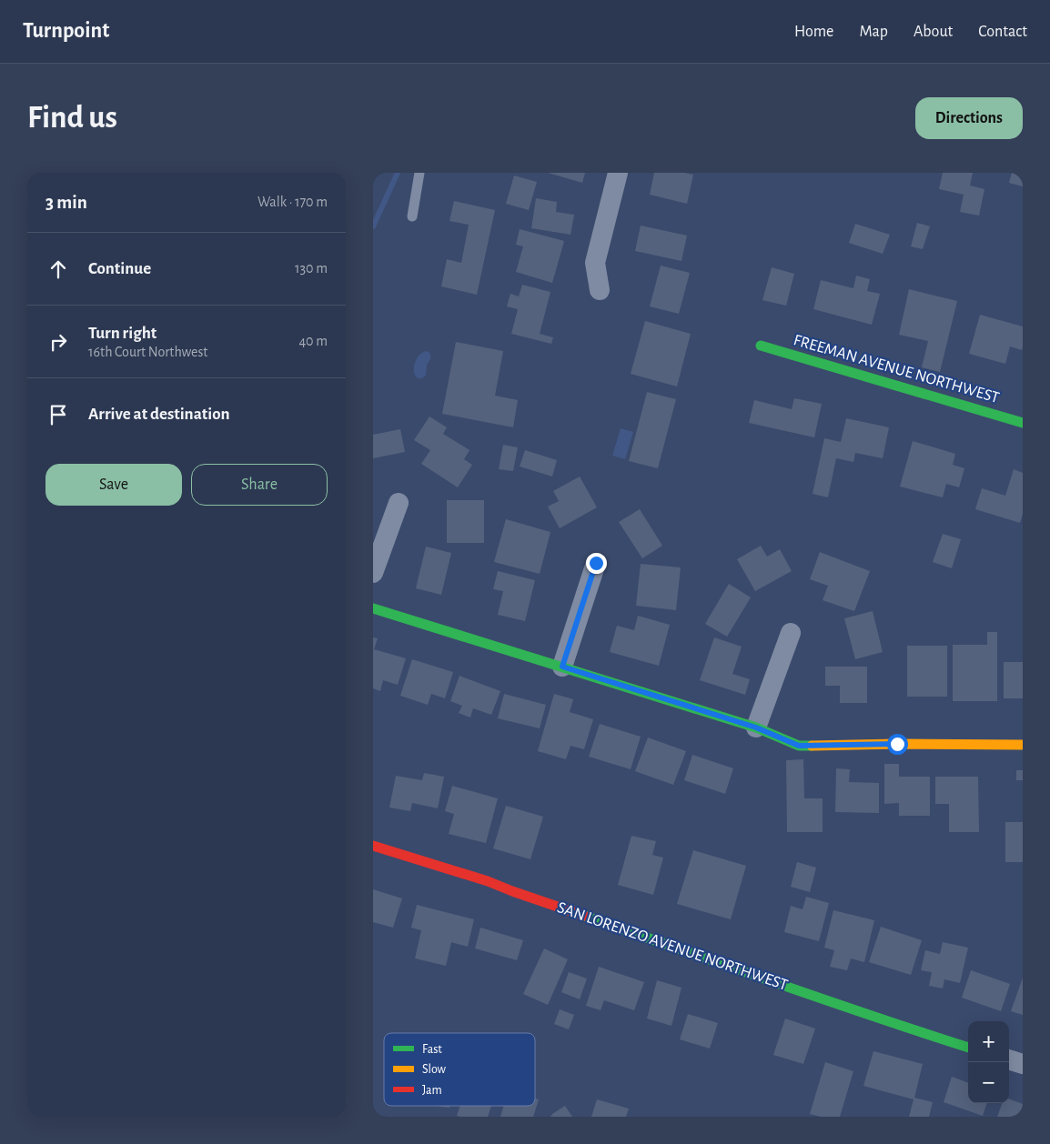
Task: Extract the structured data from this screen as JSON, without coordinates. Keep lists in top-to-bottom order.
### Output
{
  "streets": {
    "street": ["FREEMAN AVENUE NORTHWEST", "SAN LORENZO AVENUE NORTHWEST"]
  },
  "legend": ["Fast", "Slow", "Jam"],
  "page": {
    "header": "Turnpoint",
    "nav": [
      "Home",
      "Map",
      "About",
      "Contact"
    ],
    "buttons": [
      "Directions",
      ["Save", "Share"]
    ],
    "title": "Find us",
    "heading": ["3 min", "Walk · 170 m"],
    "list": [
      ["Continue", "130 m"],
      ["Turn right", "16th Court Northwest", "40 m"],
      "Arrive at destination"
    ],
    "map_buttons": ["+", "−"]
  }
}
